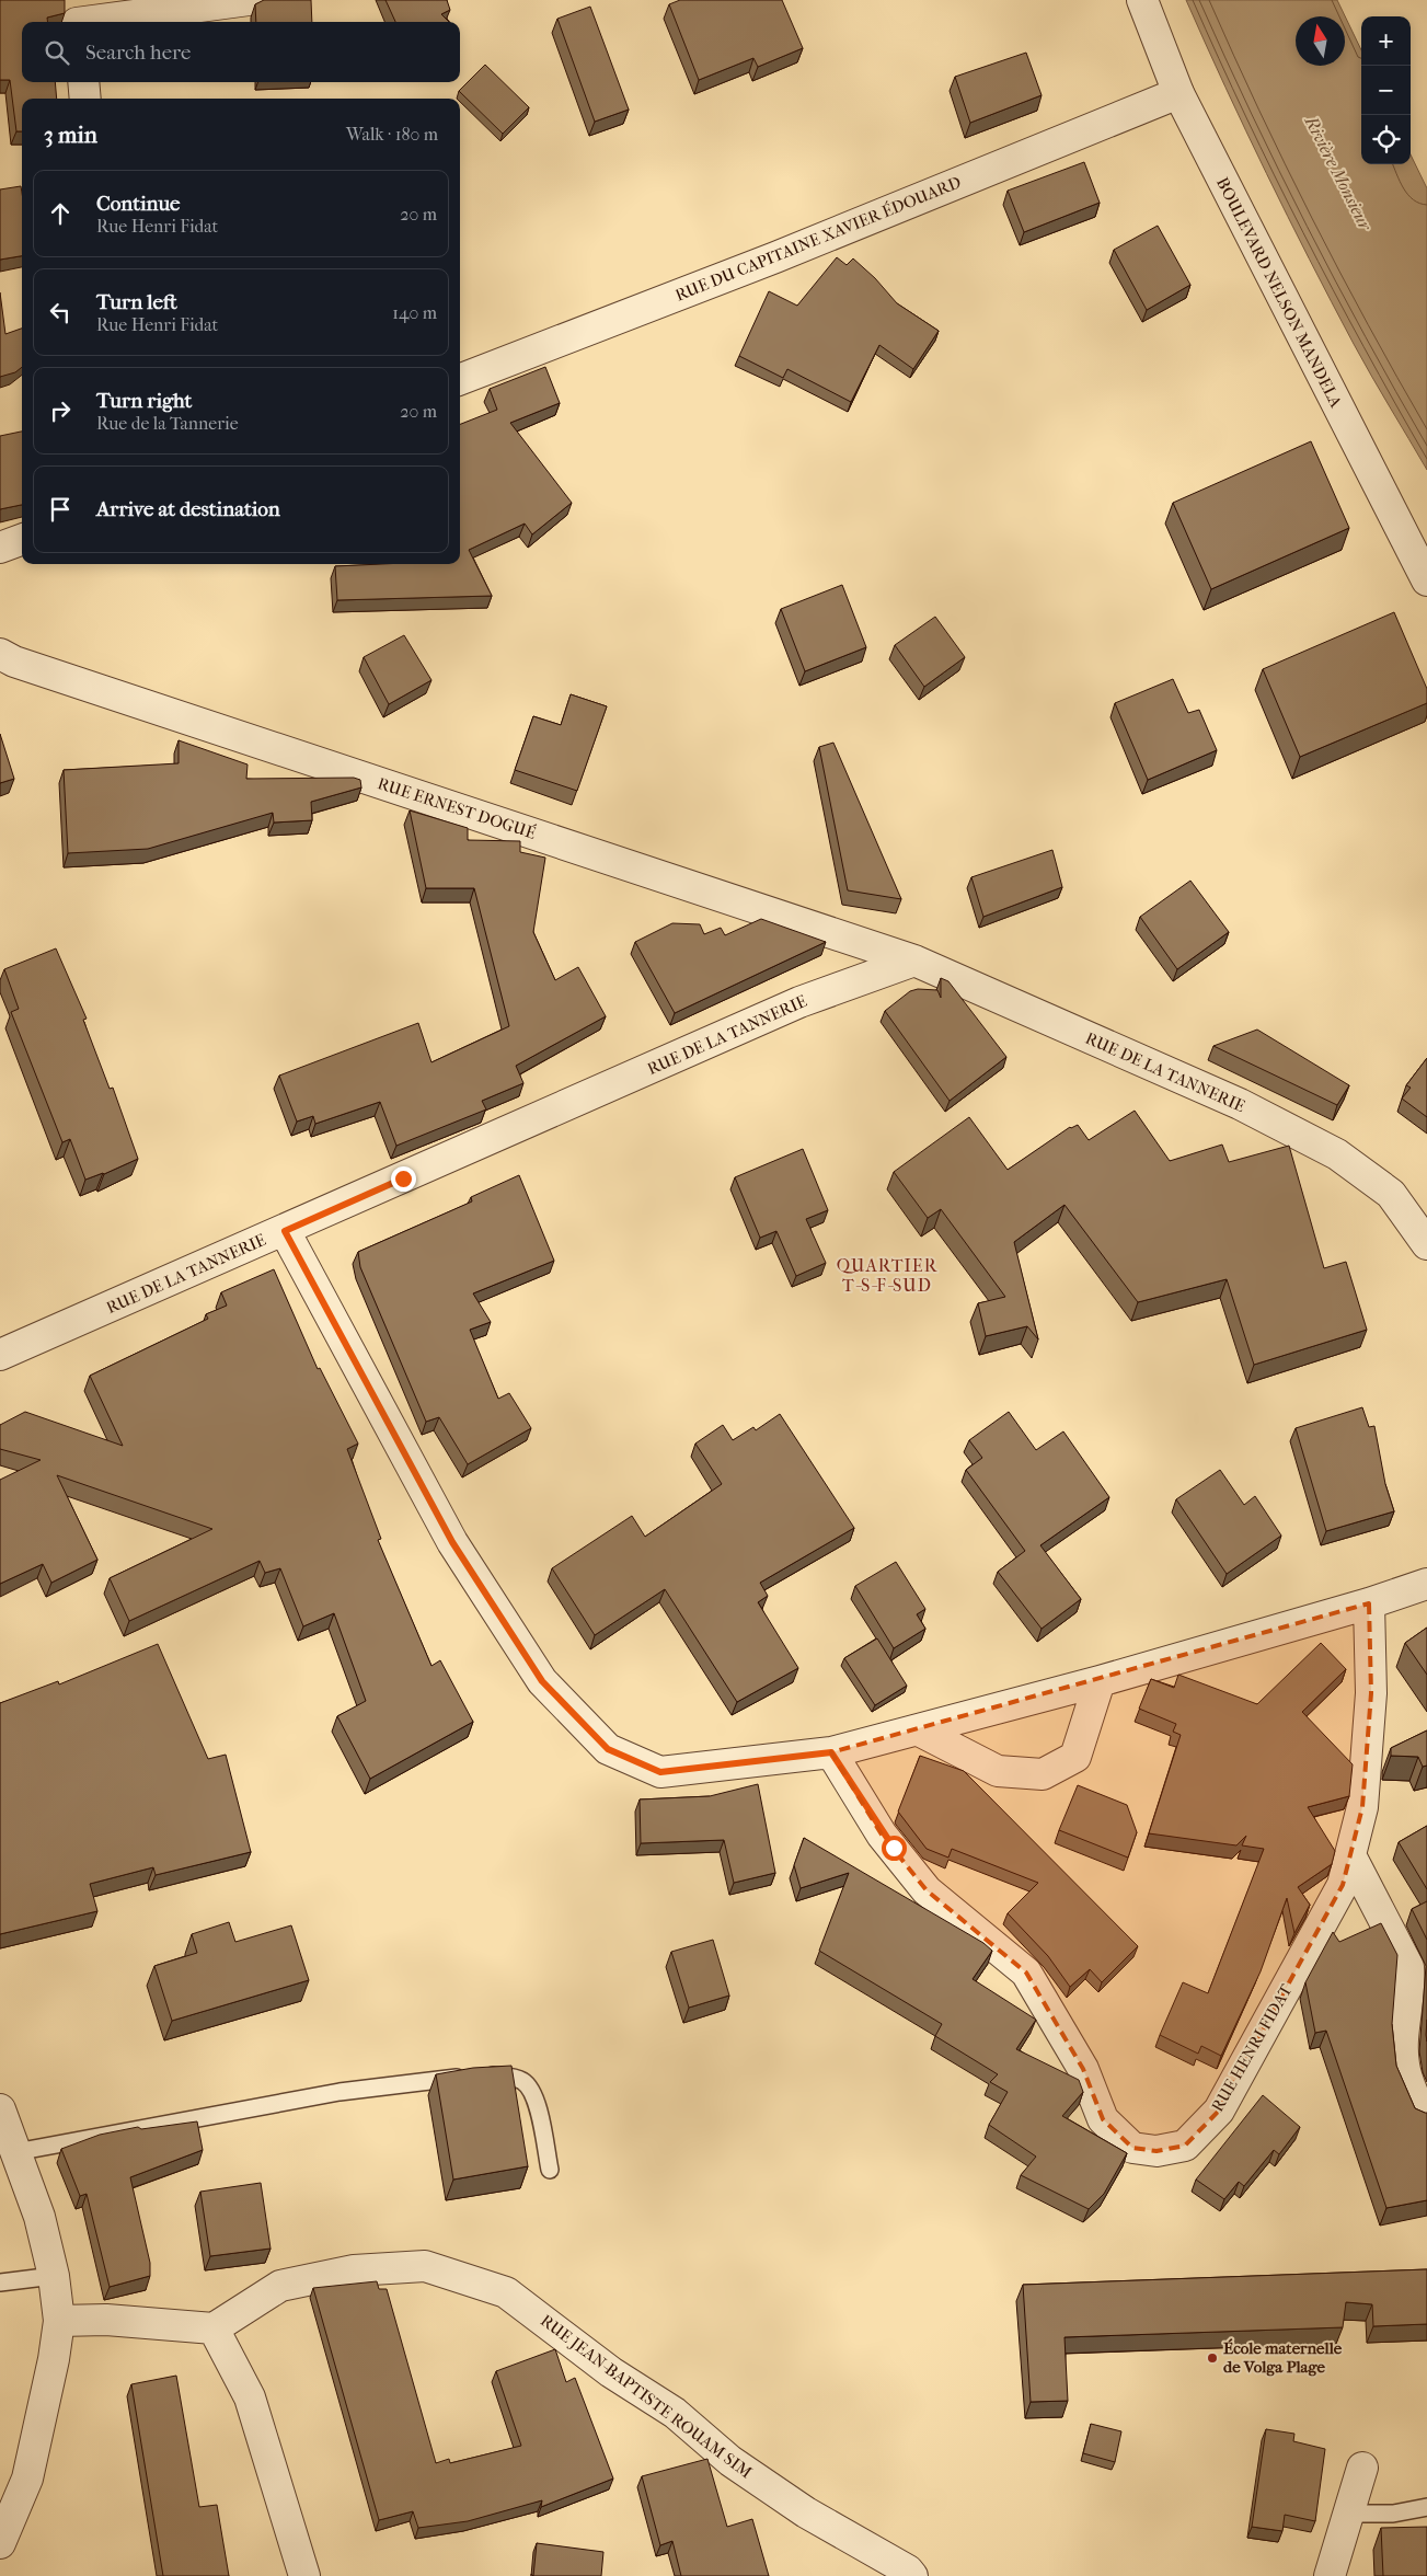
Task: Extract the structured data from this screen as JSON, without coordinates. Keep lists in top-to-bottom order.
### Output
{
  "streets": {
    "street": [
      "RUE DU CAPITAINE XAVIER ÉDOUARD",
      "BOULEVARD NELSON MANDELA",
      "RUE ERNEST DOGUÉ",
      "RUE DE LA TANNERIE",
      "RUE HENRI FIDAT",
      "RUE JEAN-BAPTISTE ROUAM SIM"
    ]
  },
  "crossings": [
    ["RUE DU CAPITAINE XAVIER ÉDOUARD", "BOULEVARD NELSON MANDELA"],
    ["RUE ERNEST DOGUÉ", "RUE DE LA TANNERIE"]
  ],
  "districts": ["QUARTIER T-S-F-SUD"],
  "water": ["Rivière Monsieur"],
  "places": ["École maternelle de Volga Plage"],
  "north": "top",
  "page": {
    "map_buttons": ["+", "−"],
    "search": "Search here",
    "heading": ["3 min", "Walk · 180 m"],
    "list": [
      ["Continue", "Rue Henri Fidat", "20 m"],
      ["Turn left", "Rue Henri Fidat", "140 m"],
      ["Turn right", "Rue de la Tannerie", "20 m"],
      "Arrive at destination"
    ]
  }
}
